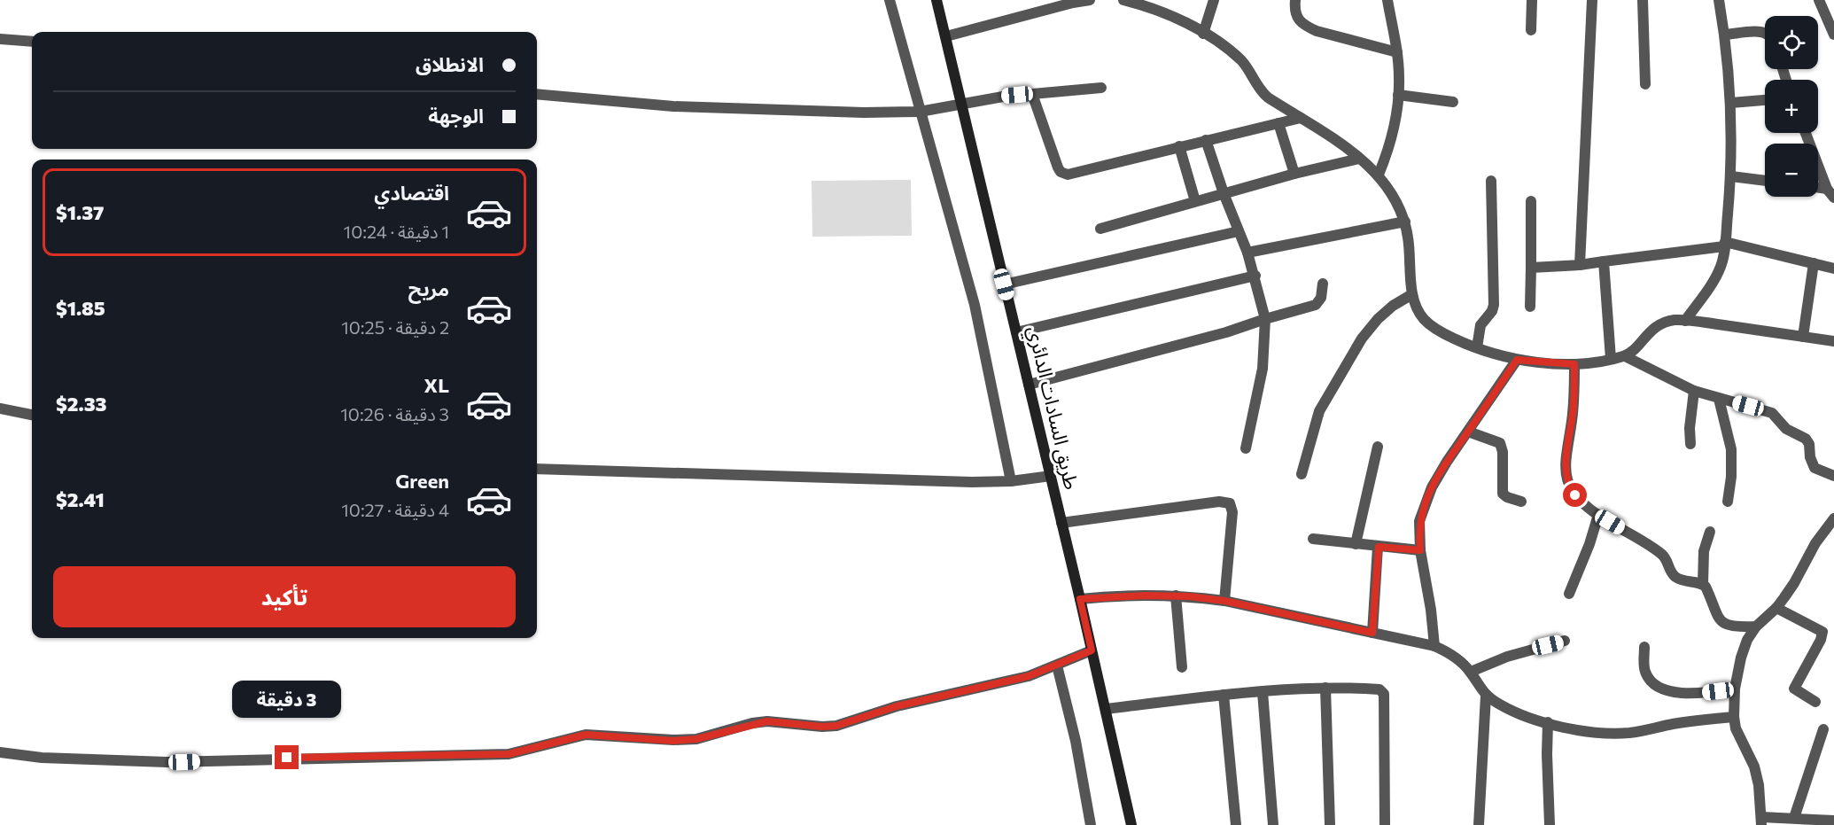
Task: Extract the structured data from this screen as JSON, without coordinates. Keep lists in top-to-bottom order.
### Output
{
  "streets": {
    "main road": ["طريق السادات الدائري"]
  },
  "page": {
    "map_buttons": ["+", "−"],
    "banner": ["الانطلاق", "الوجهة"],
    "list": [
      {
        "name": "اقتصادي",
        "note": "1 دقيقة · 10:24",
        "value": "$1.37"
      },
      {
        "name": "مريح",
        "note": "2 دقيقة · 10:25",
        "value": "$1.85"
      },
      {
        "name": "XL",
        "note": "3 دقيقة · 10:26",
        "value": "$2.33"
      },
      {
        "name": "Green",
        "note": "4 دقيقة · 10:27",
        "value": "$2.41"
      }
    ],
    "buttons": "تأكيد",
    "bubble": "3 دقيقة"
  }
}
